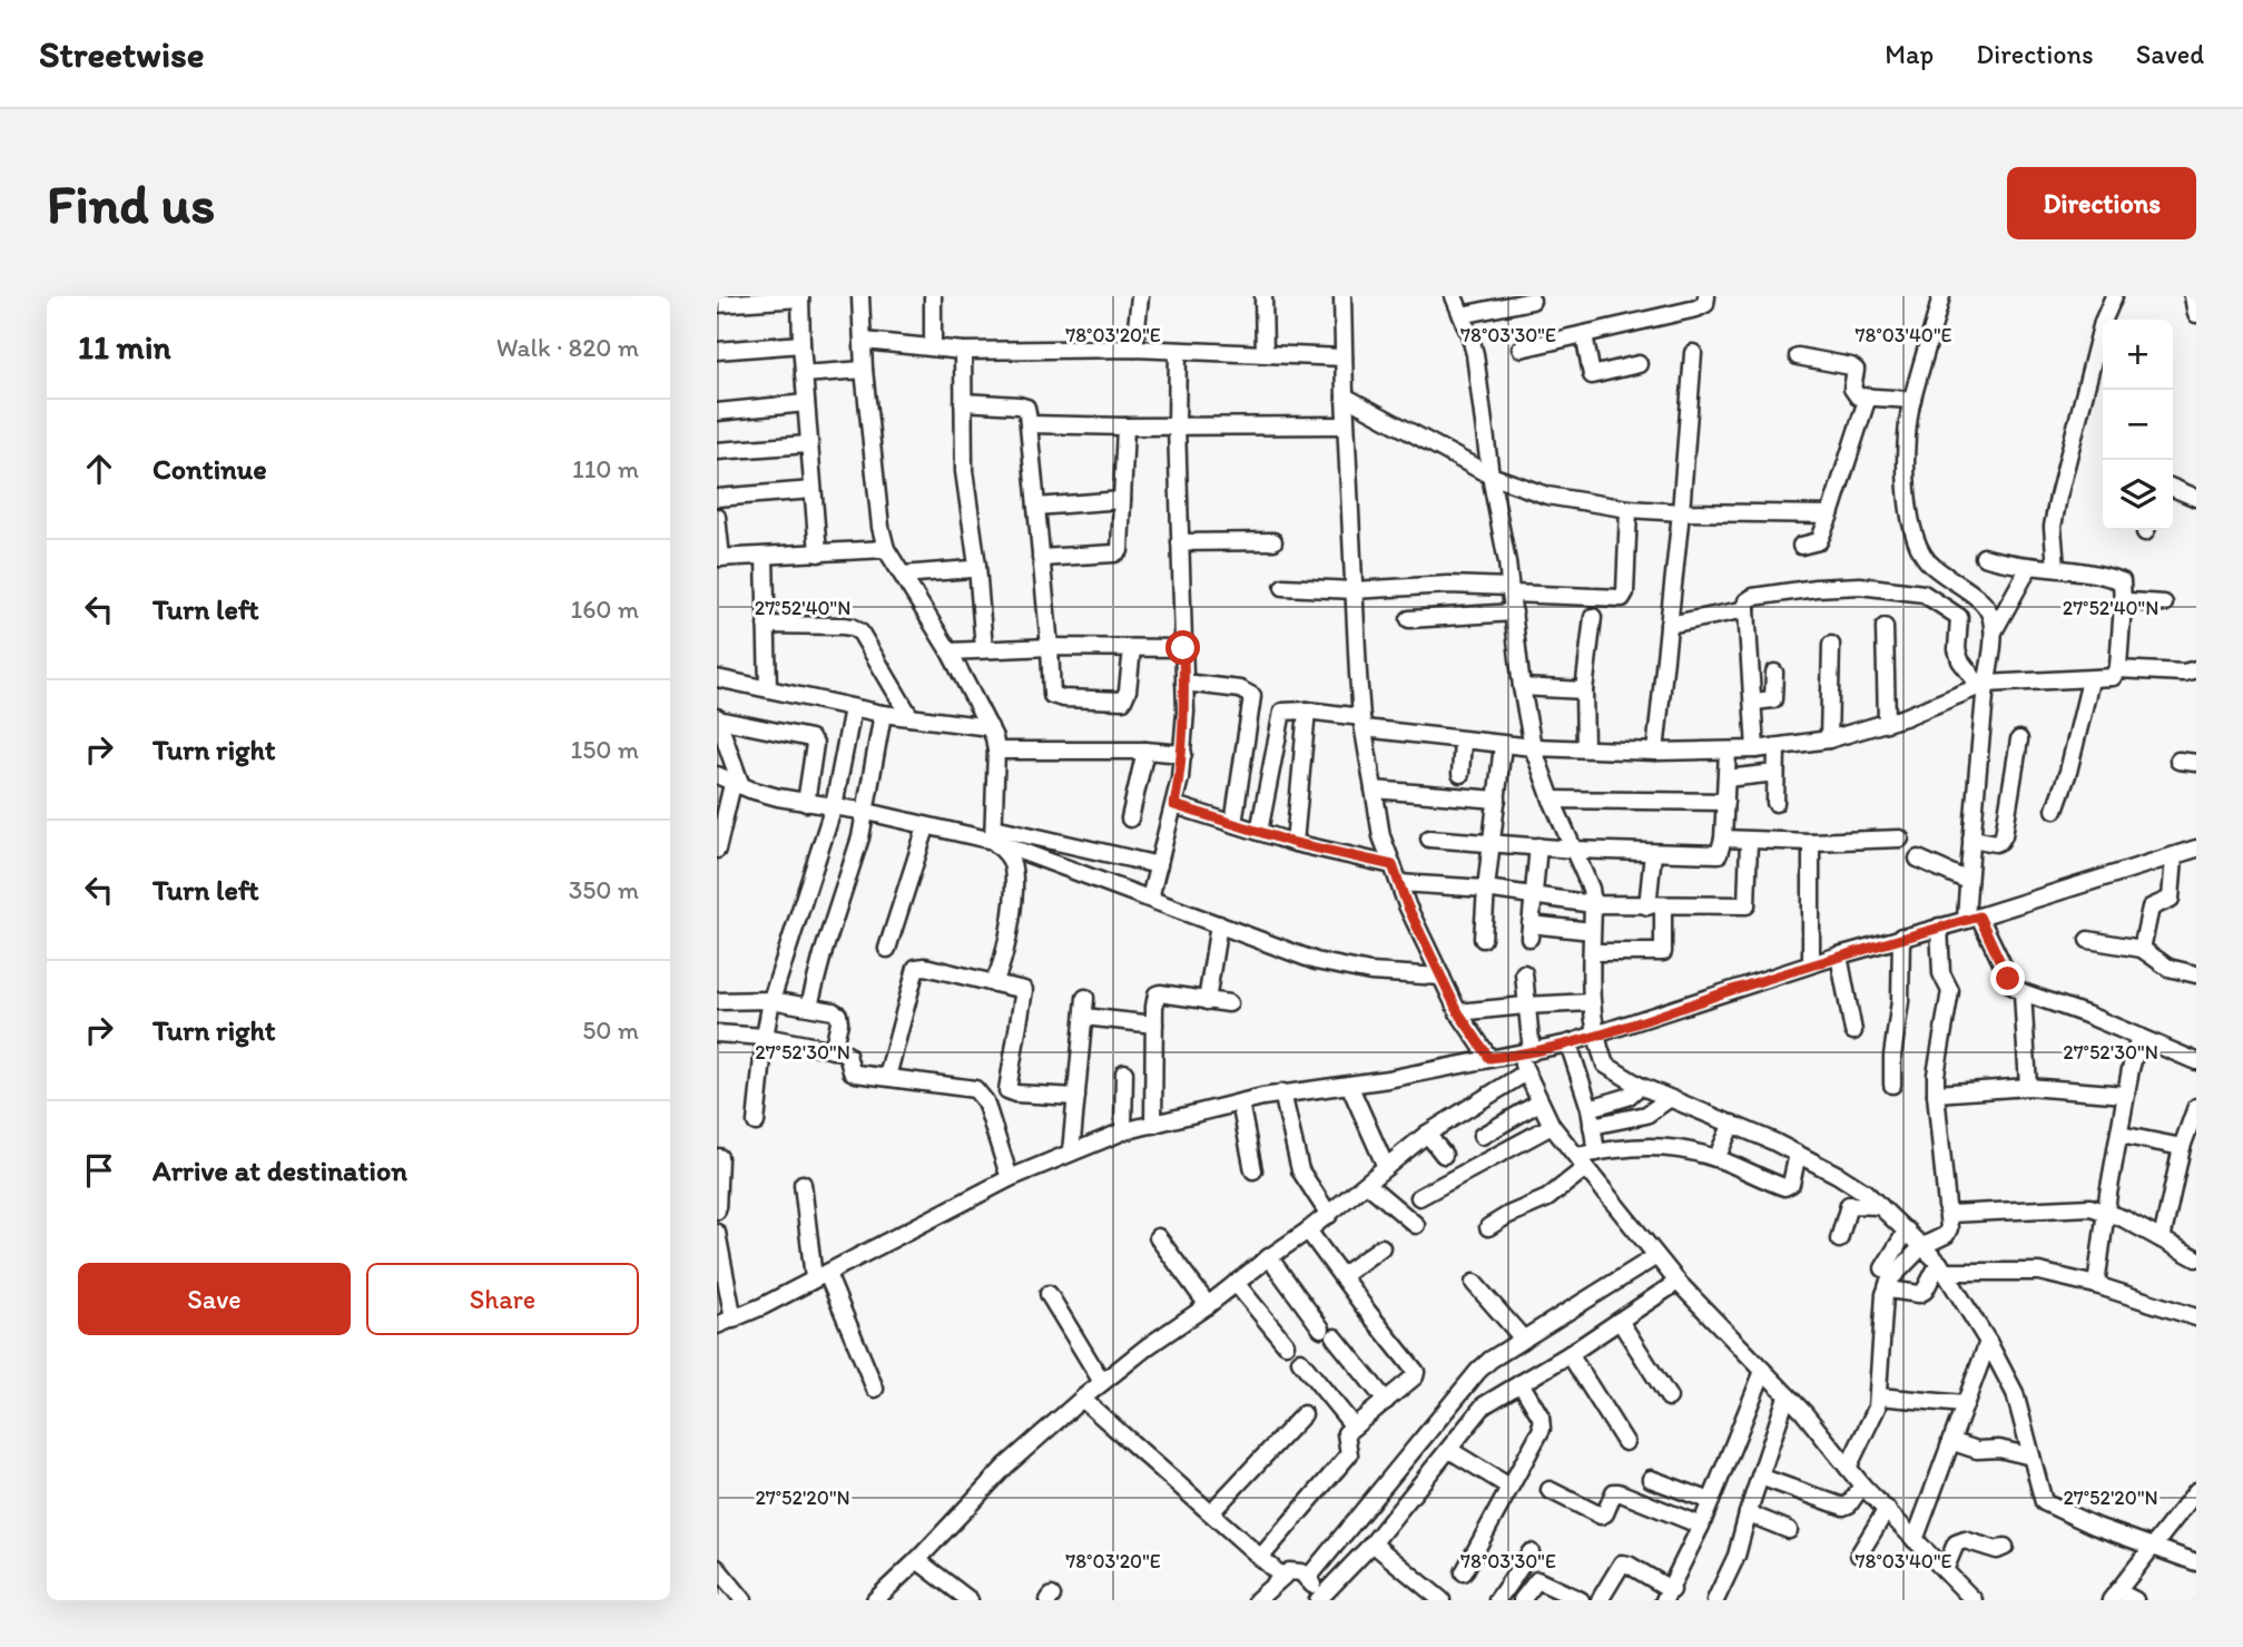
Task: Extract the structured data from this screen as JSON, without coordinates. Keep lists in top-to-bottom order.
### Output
{
  "page": {
    "header": "Streetwise",
    "nav": ["Map", "Directions", "Saved"],
    "buttons": [
      "Directions",
      ["Save", "Share"]
    ],
    "title": "Find us",
    "heading": ["11 min", "Walk · 820 m"],
    "map_buttons": ["+", "−"],
    "list": [
      ["Continue", "110 m"],
      ["Turn left", "160 m"],
      ["Turn right", "150 m"],
      ["Turn left", "350 m"],
      ["Turn right", "50 m"],
      "Arrive at destination"
    ]
  },
  "coordinates": [
    "78°03'20\"E",
    "78°03'30\"E",
    "78°03'40\"E",
    "27°52'40\"N",
    "27°52'30\"N",
    "27°52'20\"N"
  ]
}
